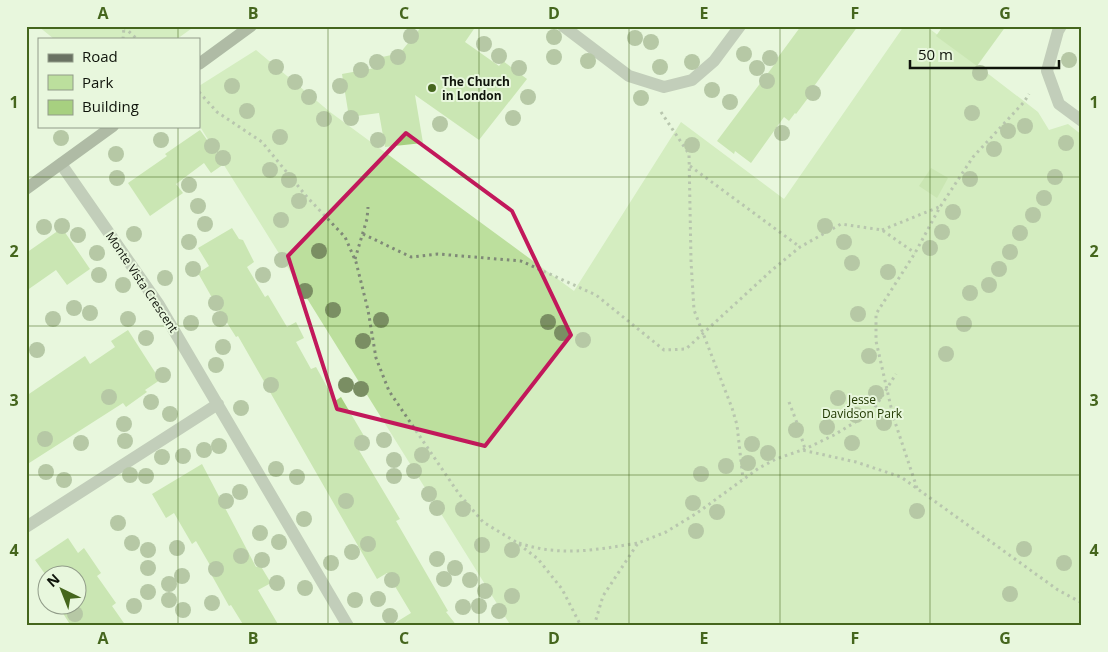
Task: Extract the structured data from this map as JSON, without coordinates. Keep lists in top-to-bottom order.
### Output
{
  "streets": {
    "street": ["Monte Vista Crescent"]
  },
  "parks": ["Jesse Davidson Park"],
  "places": ["The Church in London"],
  "legend": ["Road", "Park", "Building"],
  "scale_bar": "50 m",
  "north": "top left",
  "grid": {
    "columns": [
      "A",
      "B",
      "C",
      "D",
      "E",
      "F",
      "G"
    ],
    "rows": [
      "1",
      "2",
      "3",
      "4"
    ]
  }
}
